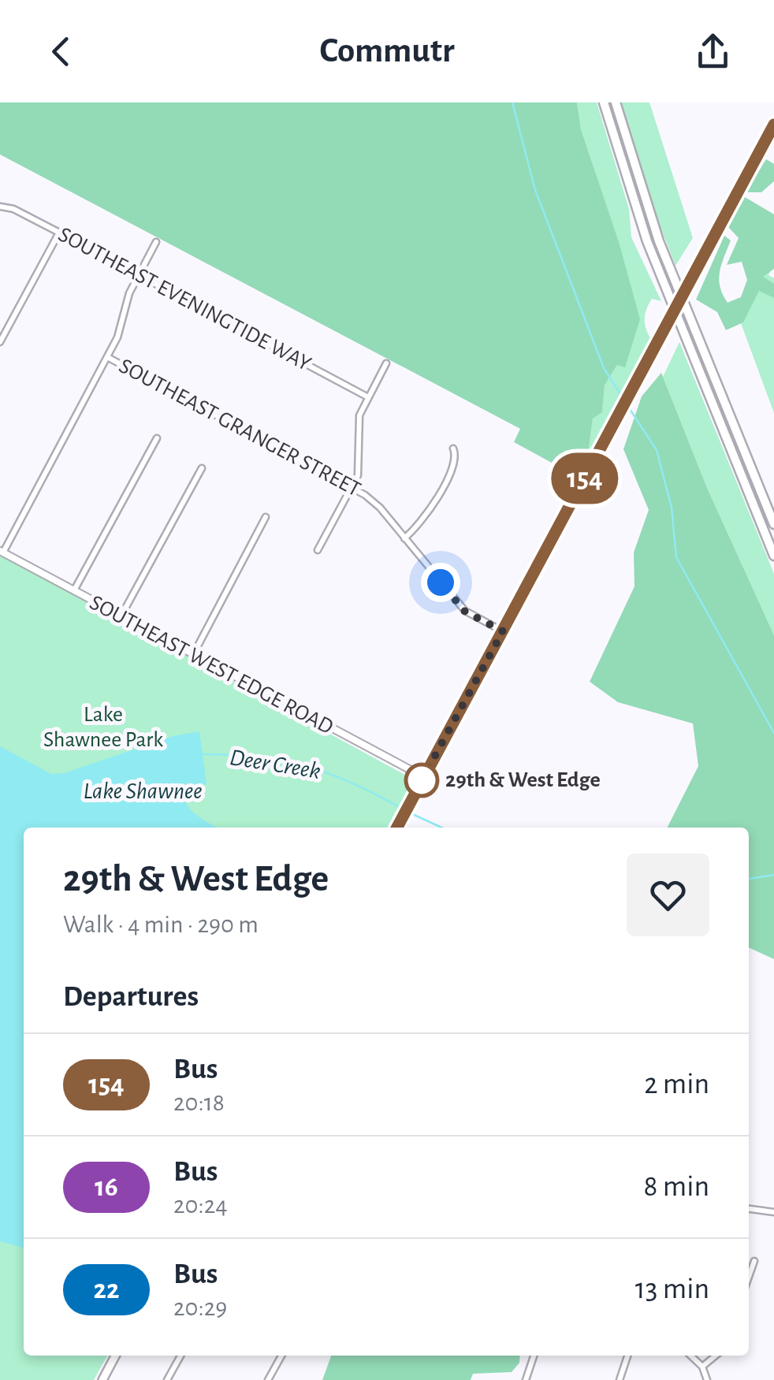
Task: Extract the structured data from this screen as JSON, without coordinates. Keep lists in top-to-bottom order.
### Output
{
  "streets": {
    "street": ["SOUTHEAST EVENINGTIDE WAY", "SOUTHEAST GRANGER STREET", "SOUTHEAST WEST EDGE ROAD"]
  },
  "water": ["Deer Creek", "Lake Shawnee"],
  "parks": ["Lake Shawnee Park"],
  "places": ["29th & West Edge"],
  "lines": ["bus line 154"],
  "page": {
    "header": "Commutr",
    "on_map": "154",
    "heading": [
      ["29th & West Edge", "Walk · 4 min · 290 m"],
      "Departures"
    ],
    "list": [
      {
        "mark": "154",
        "name": "Bus",
        "note": "20:18",
        "value": "2 min"
      },
      {
        "mark": "16",
        "name": "Bus",
        "note": "20:24",
        "value": "8 min"
      },
      {
        "mark": "22",
        "name": "Bus",
        "note": "20:29",
        "value": "13 min"
      }
    ]
  }
}
